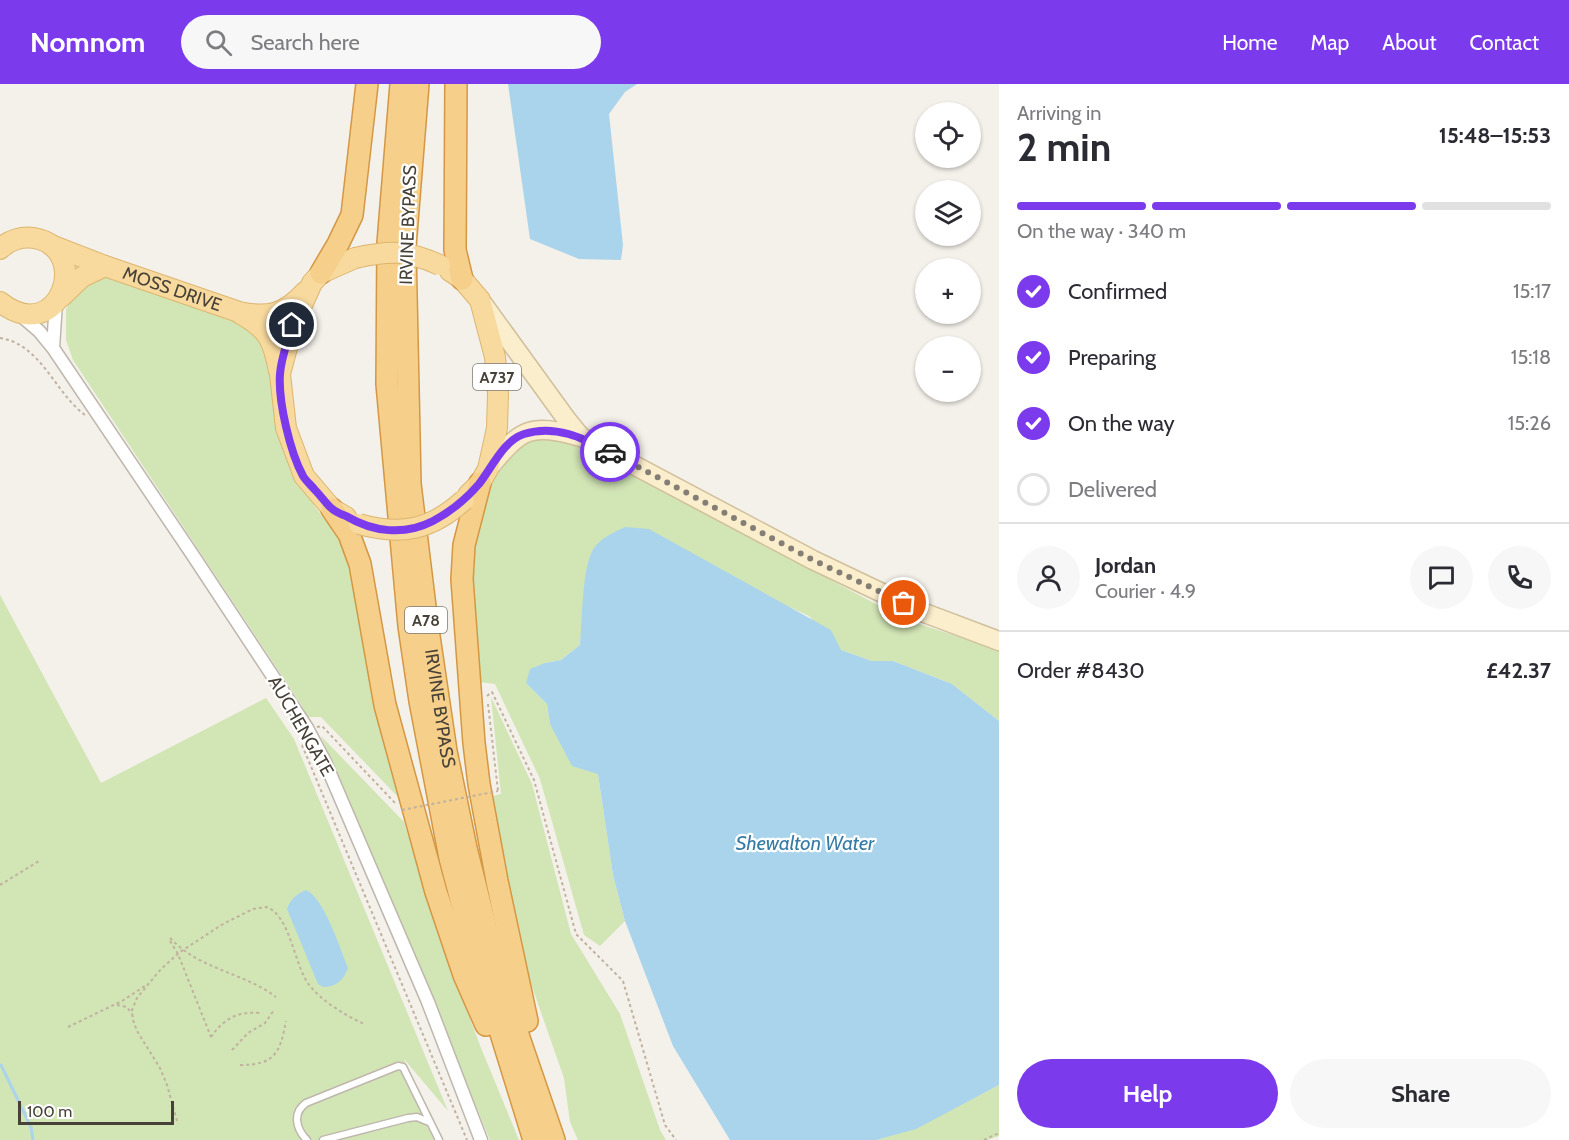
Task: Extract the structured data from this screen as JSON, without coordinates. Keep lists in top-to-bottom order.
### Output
{
  "streets": {
    "highway": ["IRVINE BYPASS", "A78"],
    "main road": ["MOSS DRIVE", "A737"],
    "street": ["AUCHENGATE"]
  },
  "crossings": [
    ["MOSS DRIVE", "A737"]
  ],
  "water": ["Shewalton Water"],
  "scale_bar": "100 m",
  "page": {
    "header": "Nomnom",
    "search": "Search here",
    "nav": [
      "Home",
      "Map",
      "About",
      "Contact"
    ],
    "heading": ["2 min", "Arriving in", "15:48–15:53"],
    "panel": [
      "Jordan",
      "Courier · 4.9",
      "Order #8430",
      "£42.37"
    ],
    "map_buttons": ["+", "−"],
    "bar": "On the way · 340 m",
    "list": [
      ["Confirmed", "15:17"],
      ["Preparing", "15:18"],
      ["On the way", "15:26"],
      "Delivered"
    ],
    "buttons": ["Help", "Share"],
    "scale": "100 m"
  }
}
